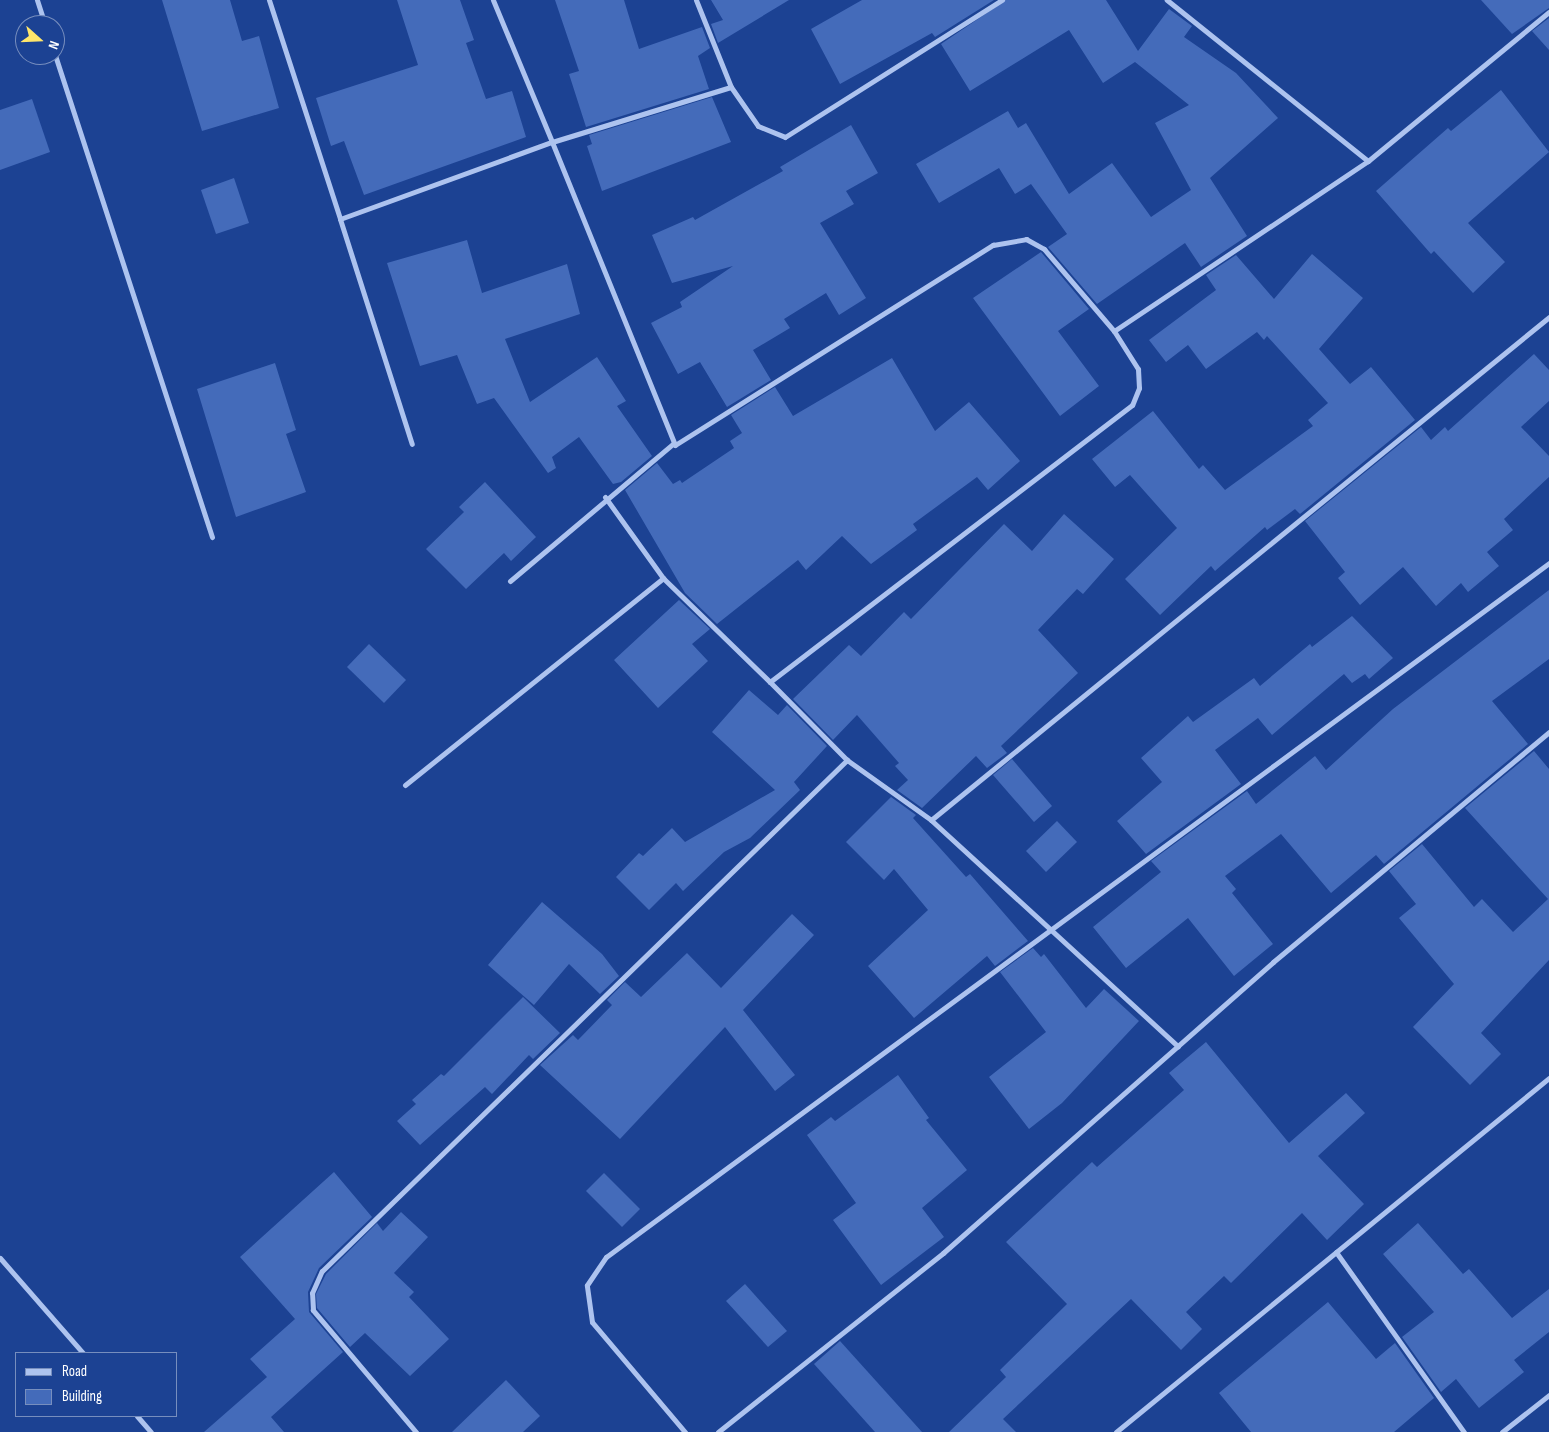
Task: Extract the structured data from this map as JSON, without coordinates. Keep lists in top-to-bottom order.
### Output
{
  "legend": ["Road", "Building"],
  "north": "right"
}
